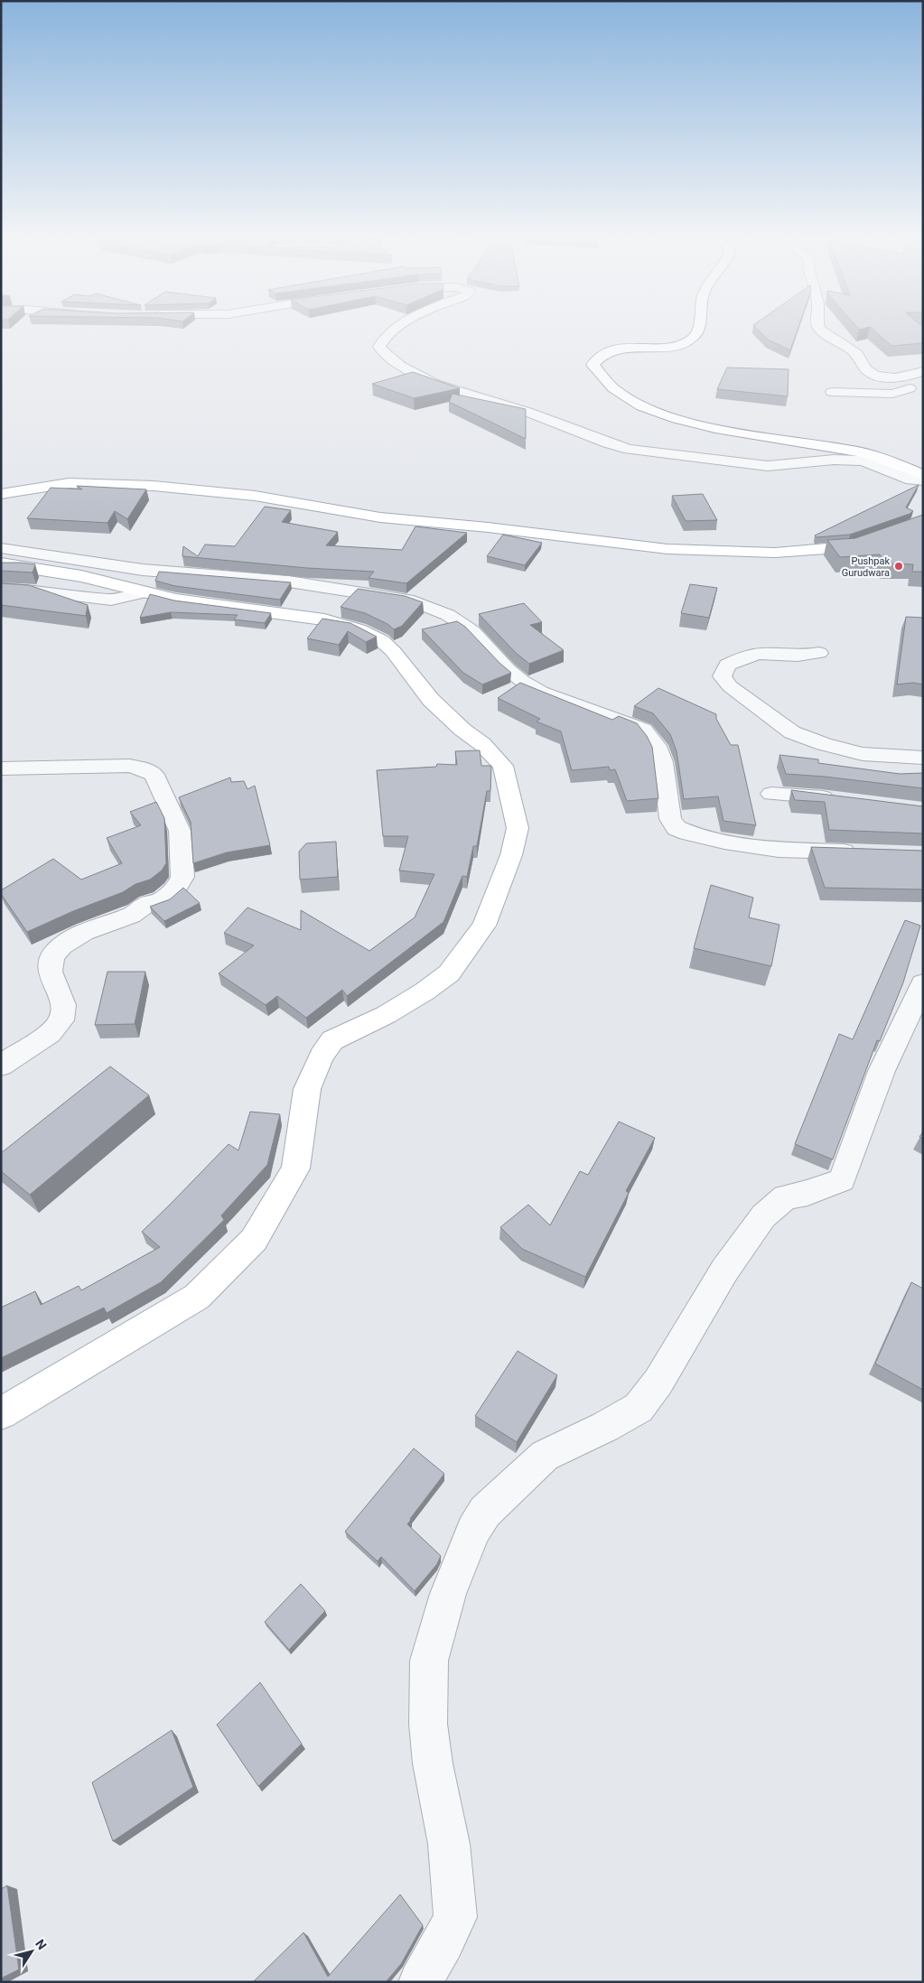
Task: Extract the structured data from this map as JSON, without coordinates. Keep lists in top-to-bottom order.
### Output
{
  "places": ["Pushpak Gurudwara"],
  "north": "top right"
}
